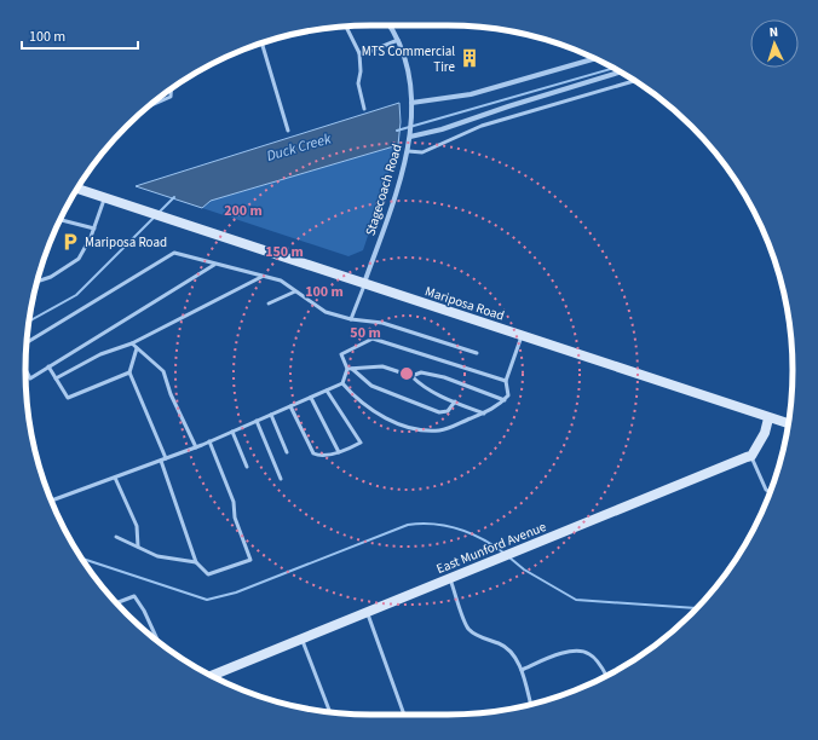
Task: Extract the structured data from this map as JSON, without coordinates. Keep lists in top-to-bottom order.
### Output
{
  "streets": {
    "main road": ["Mariposa Road", "East Munford Avenue"],
    "street": ["Stagecoach Road"]
  },
  "crossings": [
    ["Stagecoach Road", "Mariposa Road"]
  ],
  "water": ["Duck Creek"],
  "places": {
    "building": ["MTS Commercial Tire"],
    "parking": ["Mariposa Road"]
  },
  "scale_bar": "100 m",
  "north": "top",
  "rings": [
    "200 m",
    "150 m",
    "100 m",
    "50 m"
  ]
}
